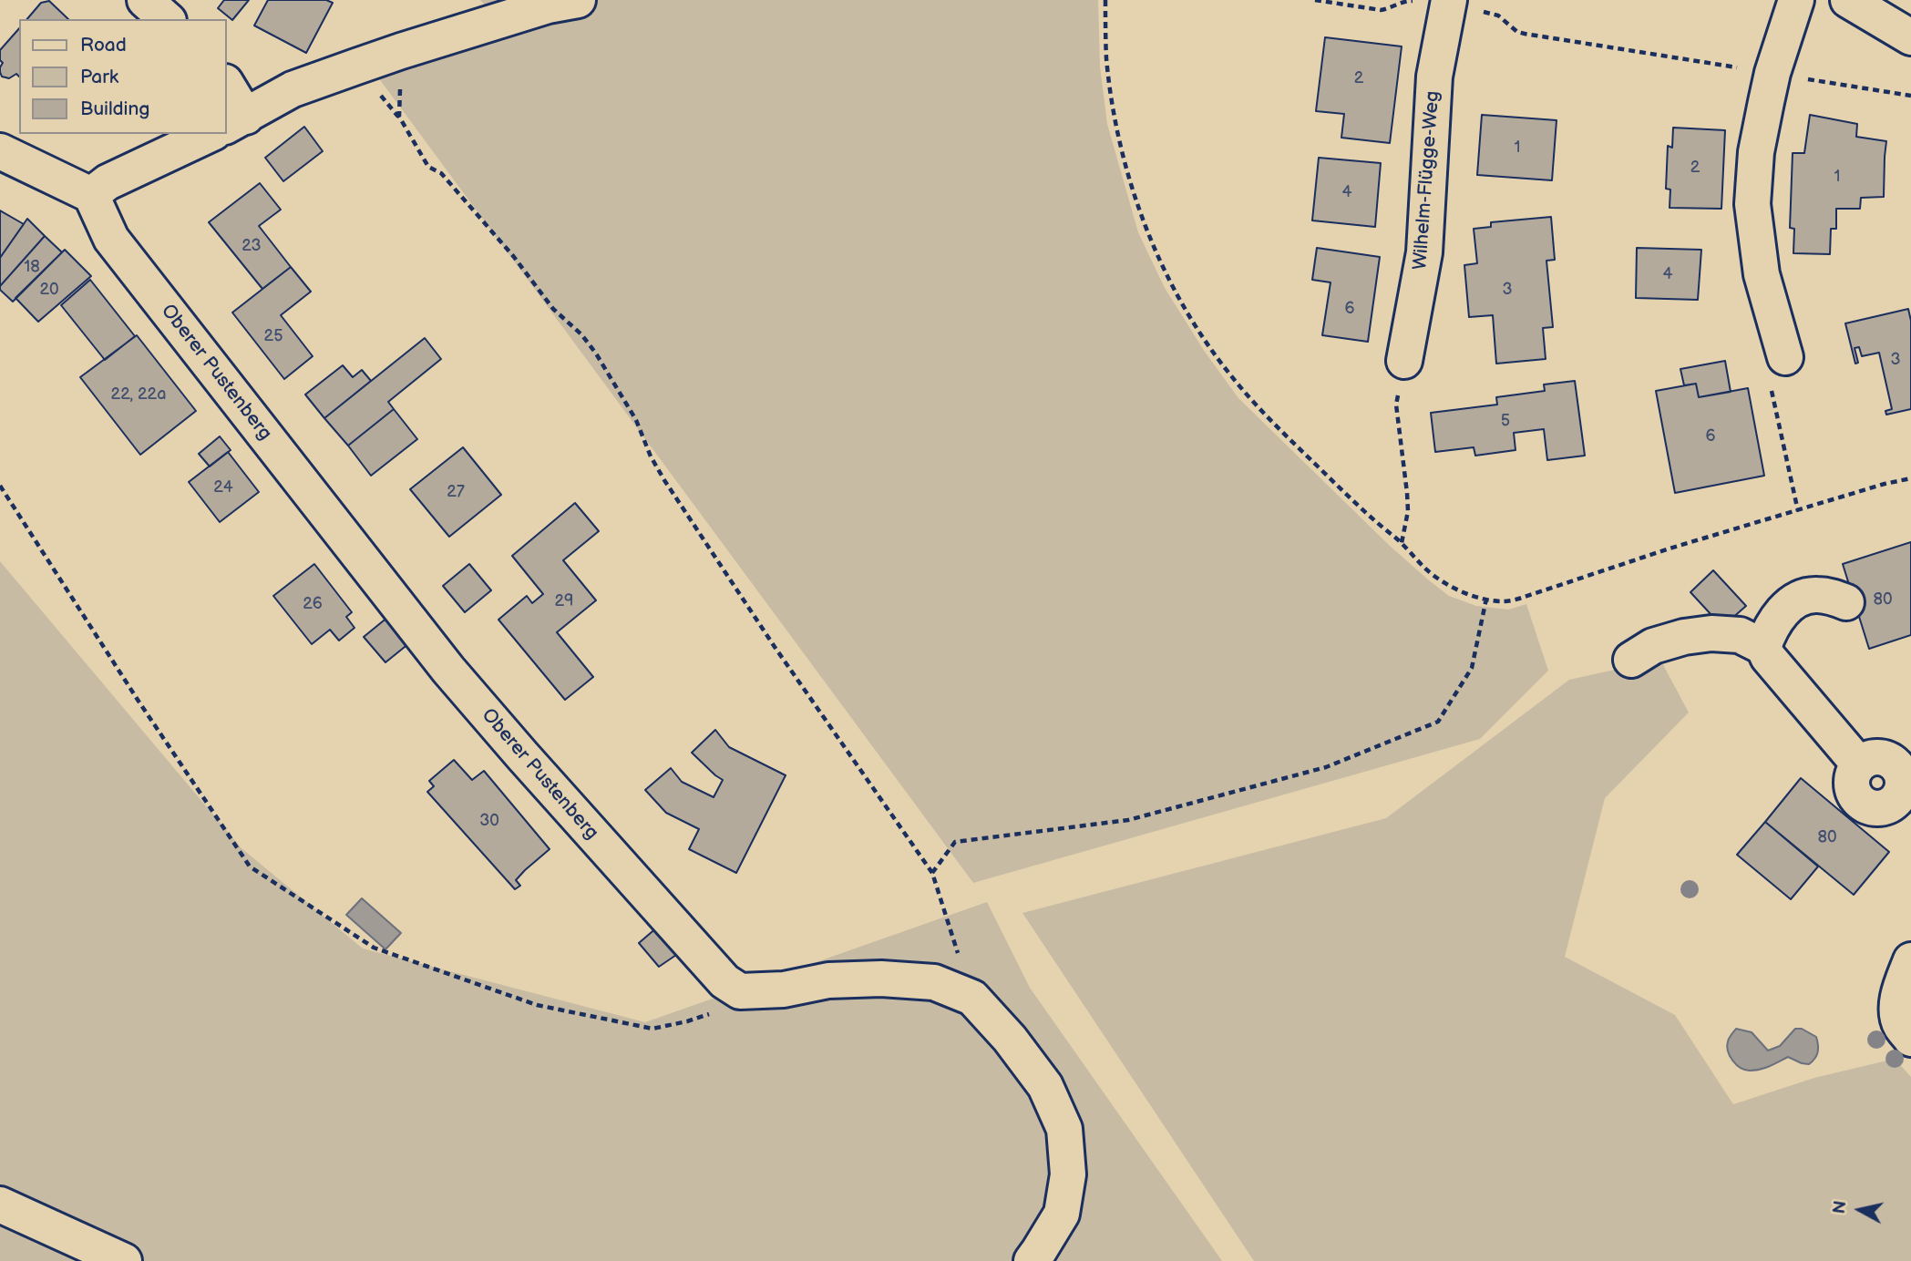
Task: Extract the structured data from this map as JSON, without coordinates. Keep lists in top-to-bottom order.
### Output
{
  "streets": {
    "street": ["Wilhelm-Flügge-Weg", "Oberer Pustenberg"]
  },
  "house_numbers": [
    "2",
    "1",
    "2",
    "1",
    "4",
    "23",
    "18",
    "4",
    "20",
    "3",
    "6",
    "25",
    "3",
    "22, 22a",
    "5",
    "6",
    "24",
    "27",
    "80",
    "29",
    "26",
    "30",
    "80"
  ],
  "legend": ["Road", "Park", "Building"],
  "north": "left"
}
